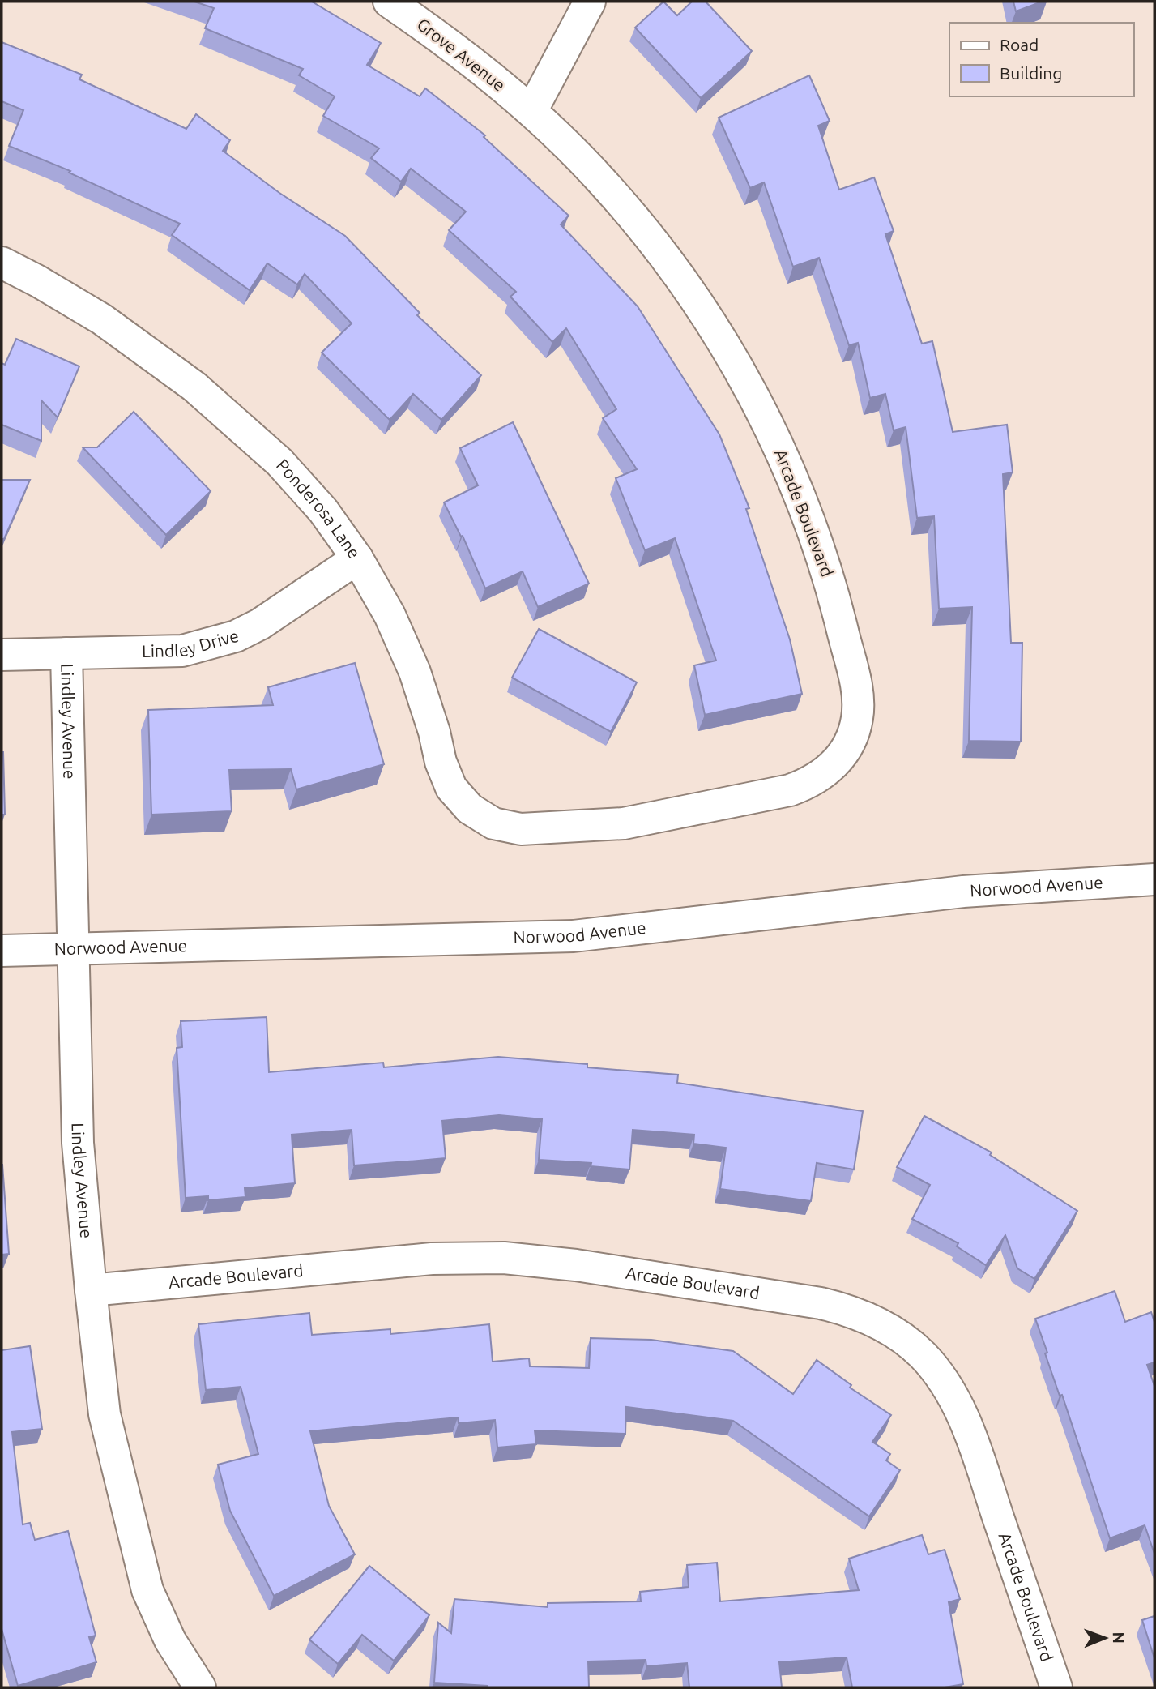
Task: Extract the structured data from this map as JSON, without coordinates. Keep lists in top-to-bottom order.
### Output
{
  "streets": {
    "street": [
      "Grove Avenue",
      "Ponderosa Lane",
      "Arcade Boulevard",
      "Lindley Drive",
      "Lindley Avenue",
      "Norwood Avenue"
    ]
  },
  "crossings": [
    ["Grove Avenue", "Arcade Boulevard"],
    ["Ponderosa Lane", "Arcade Boulevard"],
    ["Ponderosa Lane", "Lindley Drive"],
    ["Arcade Boulevard", "Lindley Avenue"],
    ["Lindley Drive", "Lindley Avenue"],
    ["Lindley Avenue", "Norwood Avenue"]
  ],
  "legend": ["Road", "Building"],
  "north": "right"
}
